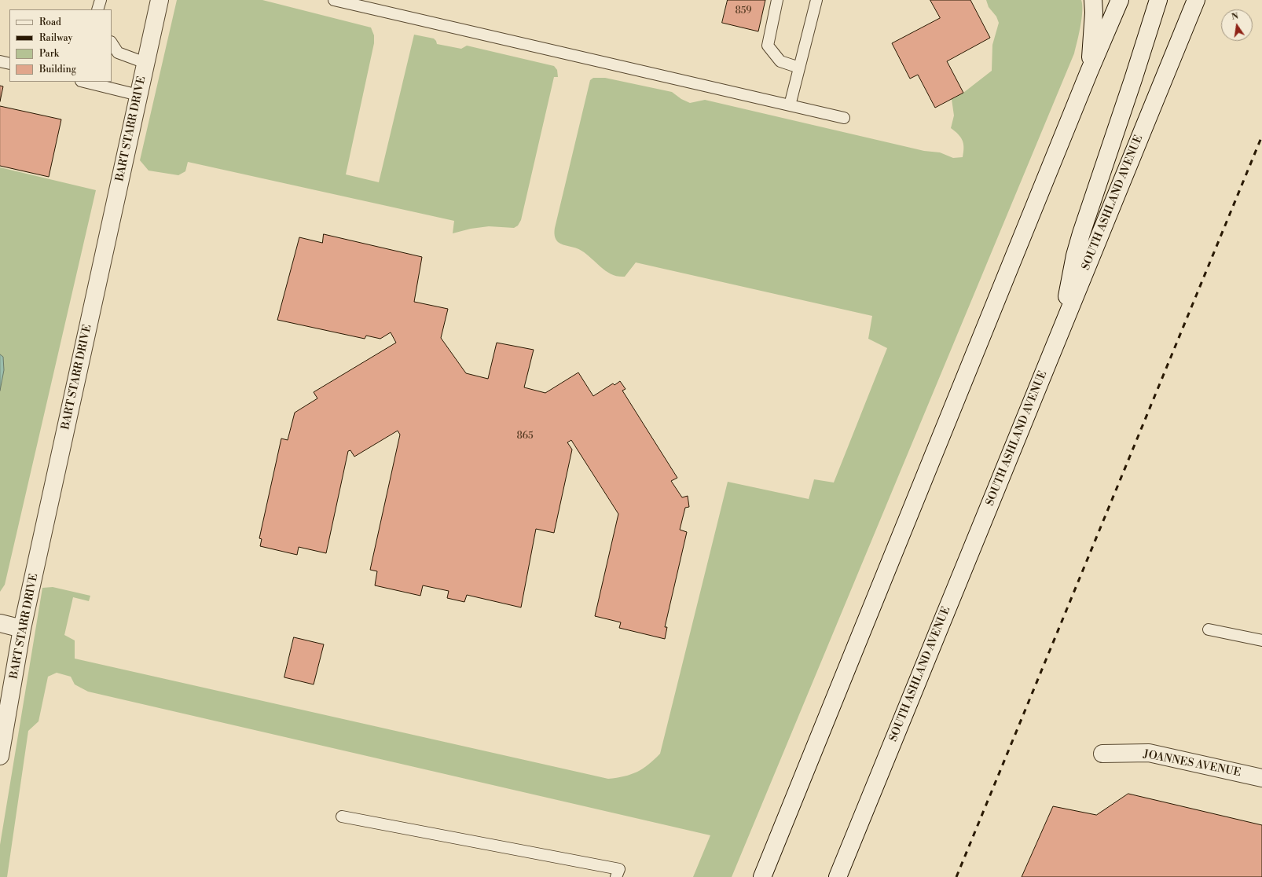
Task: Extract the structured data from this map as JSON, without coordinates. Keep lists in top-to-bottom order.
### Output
{
  "streets": {
    "main road": ["BART STARR DRIVE", "SOUTH ASHLAND AVENUE", "JOANNES AVENUE"]
  },
  "house_numbers": ["859", "865"],
  "legend": [
    "Road",
    "Railway",
    "Park",
    "Building"
  ],
  "north": "top"
}
